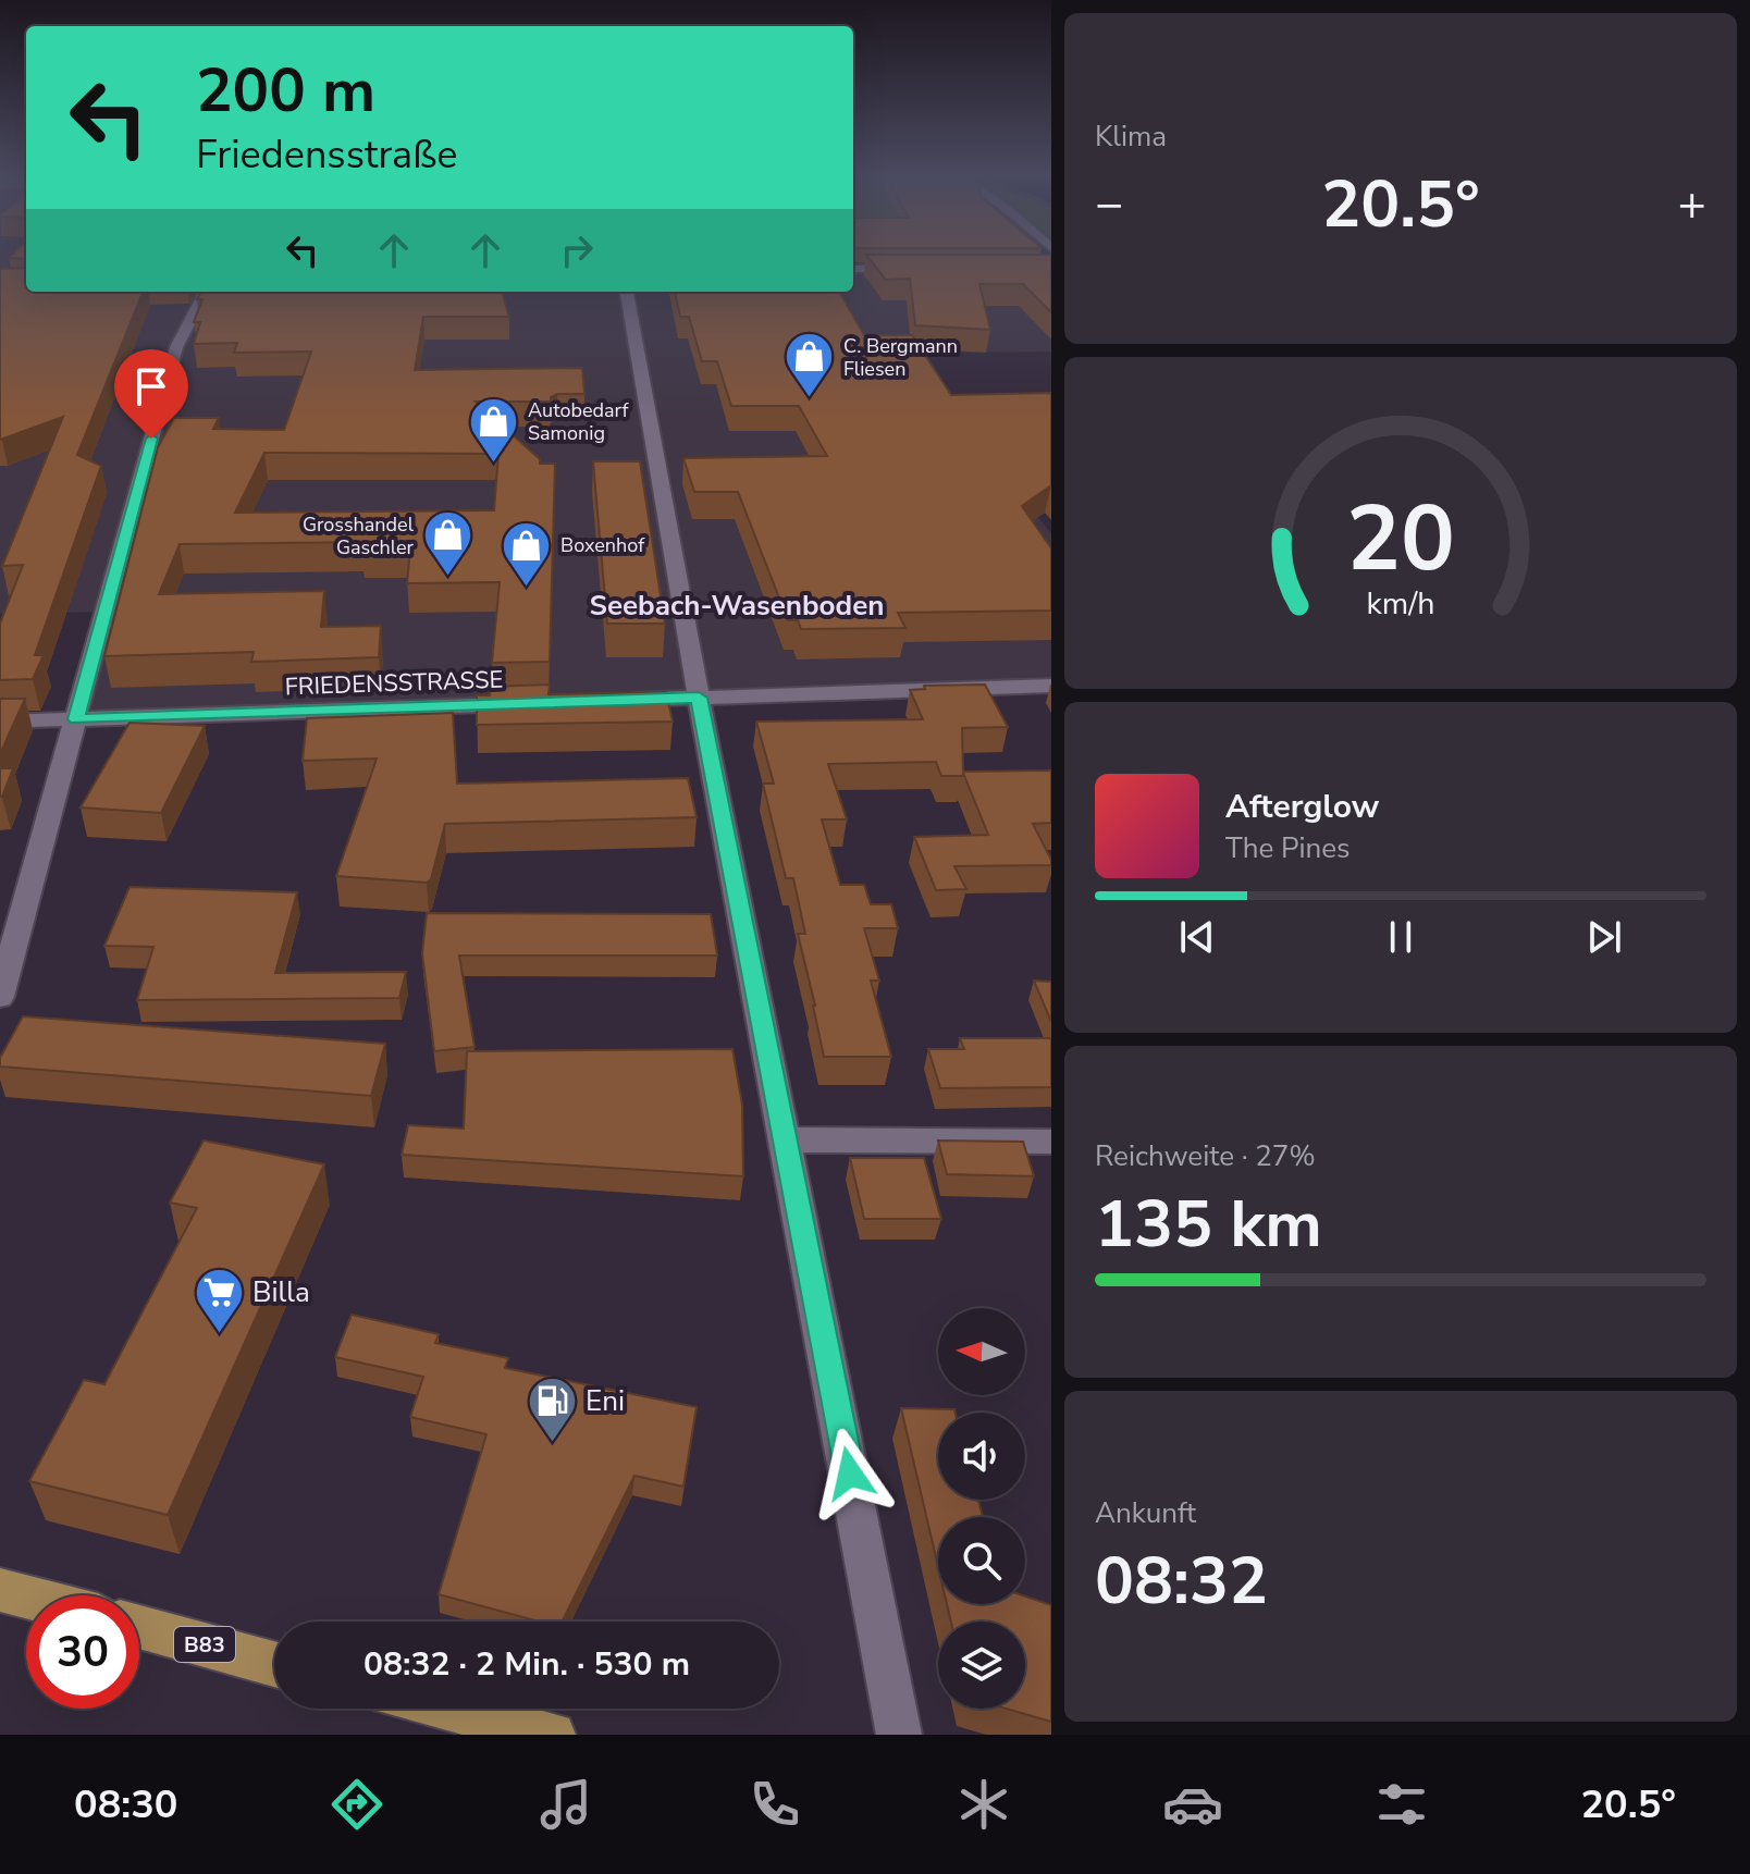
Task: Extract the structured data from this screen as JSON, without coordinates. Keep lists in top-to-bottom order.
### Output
{
  "streets": {
    "main road": ["B83"],
    "street": ["FRIEDENSSTRASSE"]
  },
  "districts": ["Seebach-Wasenboden"],
  "places": {
    "shop": [
      "C. Bergmann Fliesen",
      "Autobedarf Samonig",
      "Grosshandel Gaschler",
      "Boxenhof"
    ],
    "supermarket": ["Billa"],
    "fuel station": ["Eni"]
  },
  "north": "left",
  "page": {
    "tile": [
      "Klima",
      ["Reichweite · 27%", "135 km"],
      ["Ankunft", "08:32"]
    ],
    "turn": ["200 m", "Friedensstraße"],
    "heat": ["−", "20.5°", "+"],
    "song": ["Afterglow", "The Pines"],
    "limit": "30",
    "trip": "08:32 · 2 Min. · 530 m",
    "tabs": ["08:30", "20.5°"],
    "gauge": ["20", "km/h"]
  }
}
